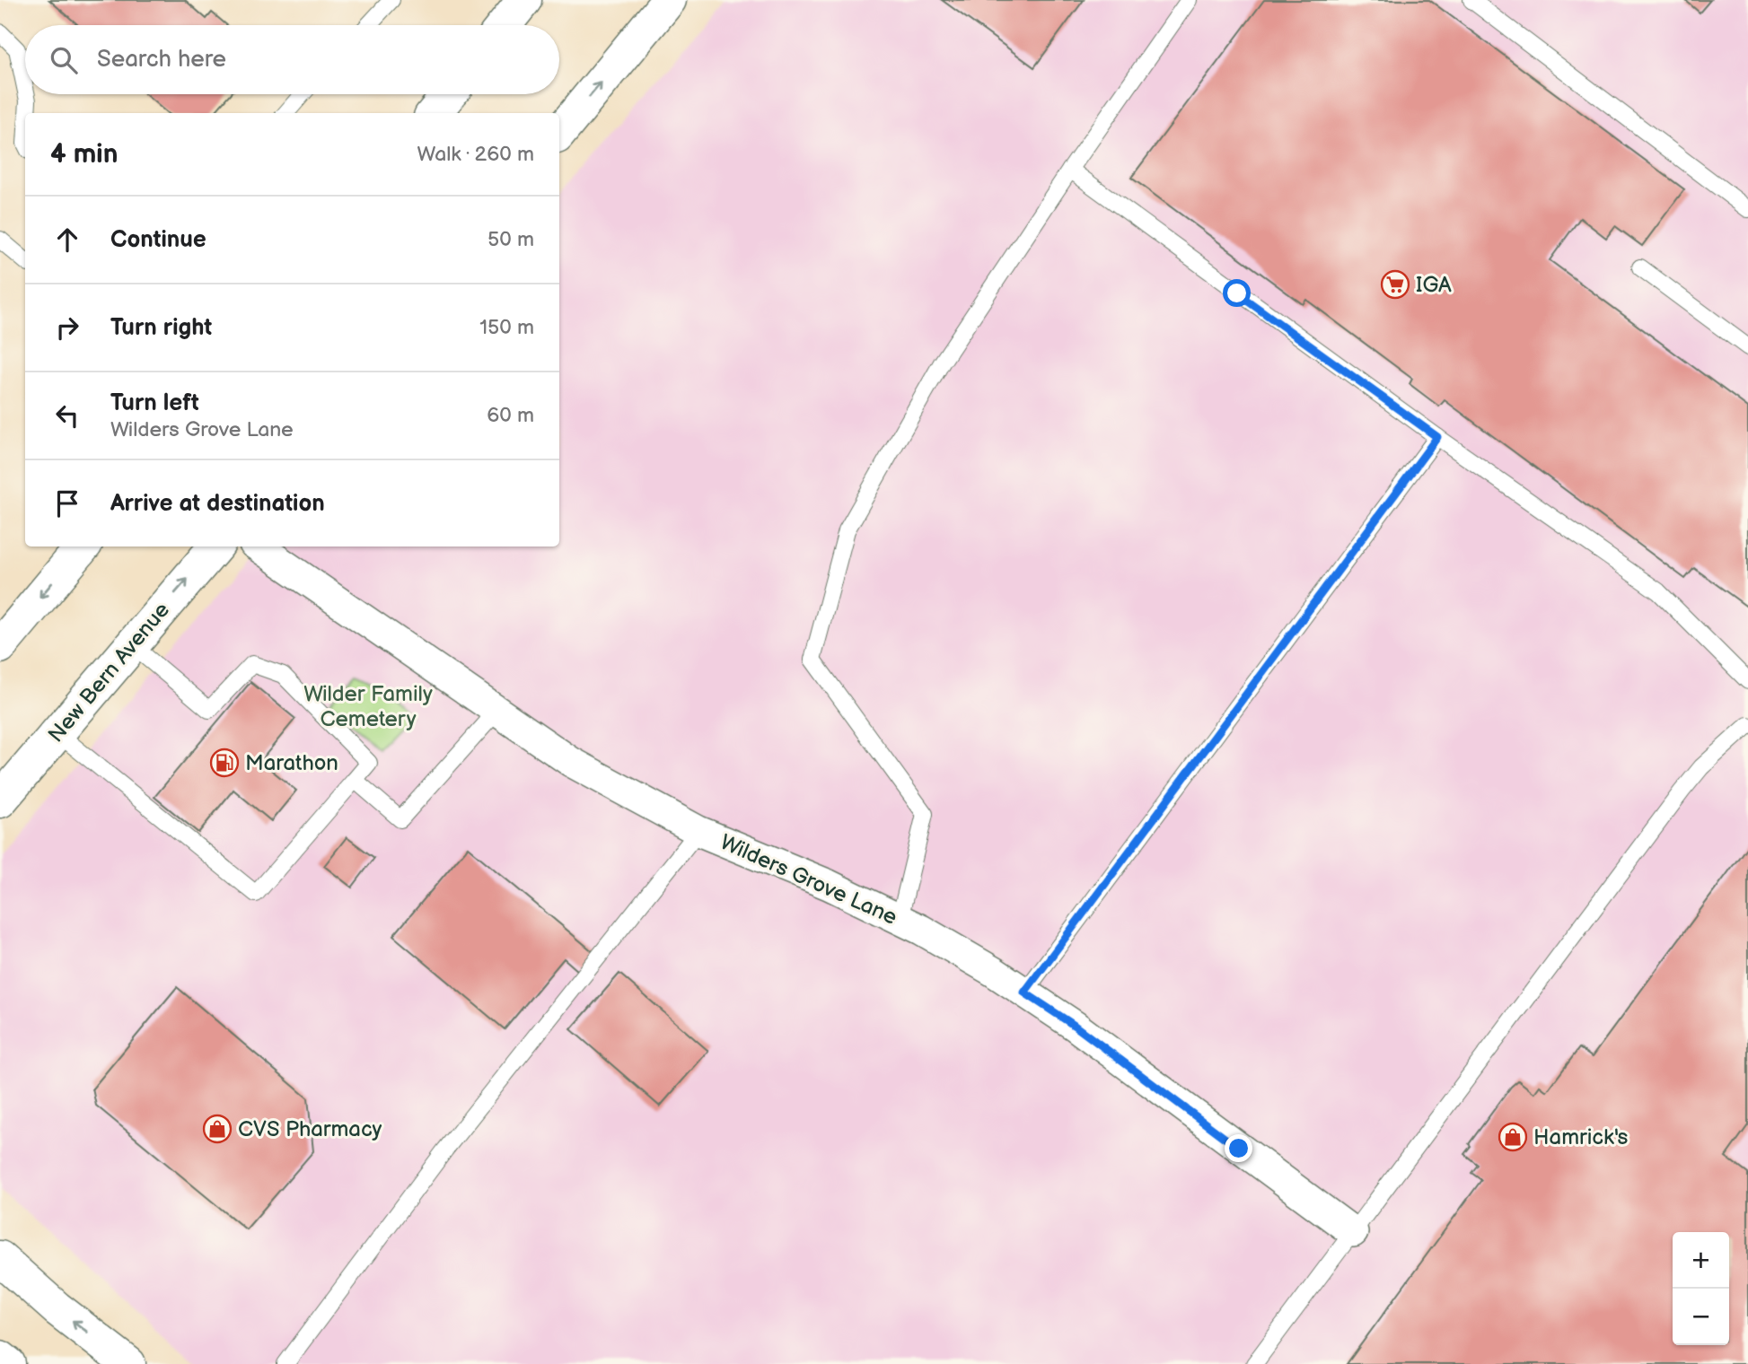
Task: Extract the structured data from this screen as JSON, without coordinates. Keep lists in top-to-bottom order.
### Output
{
  "streets": {
    "main road": ["New Bern Avenue"],
    "street": ["Wilders Grove Lane"]
  },
  "parks": ["Wilder Family Cemetery"],
  "places": {
    "supermarket": ["IGA"],
    "fuel station": ["Marathon"],
    "shop": ["CVS Pharmacy", "Hamrick's"]
  },
  "page": {
    "search": "Search here",
    "heading": ["4 min", "Walk · 260 m"],
    "list": [
      ["Continue", "50 m"],
      ["Turn right", "150 m"],
      ["Turn left", "Wilders Grove Lane", "60 m"],
      "Arrive at destination"
    ],
    "map_buttons": ["+", "−"]
  }
}
